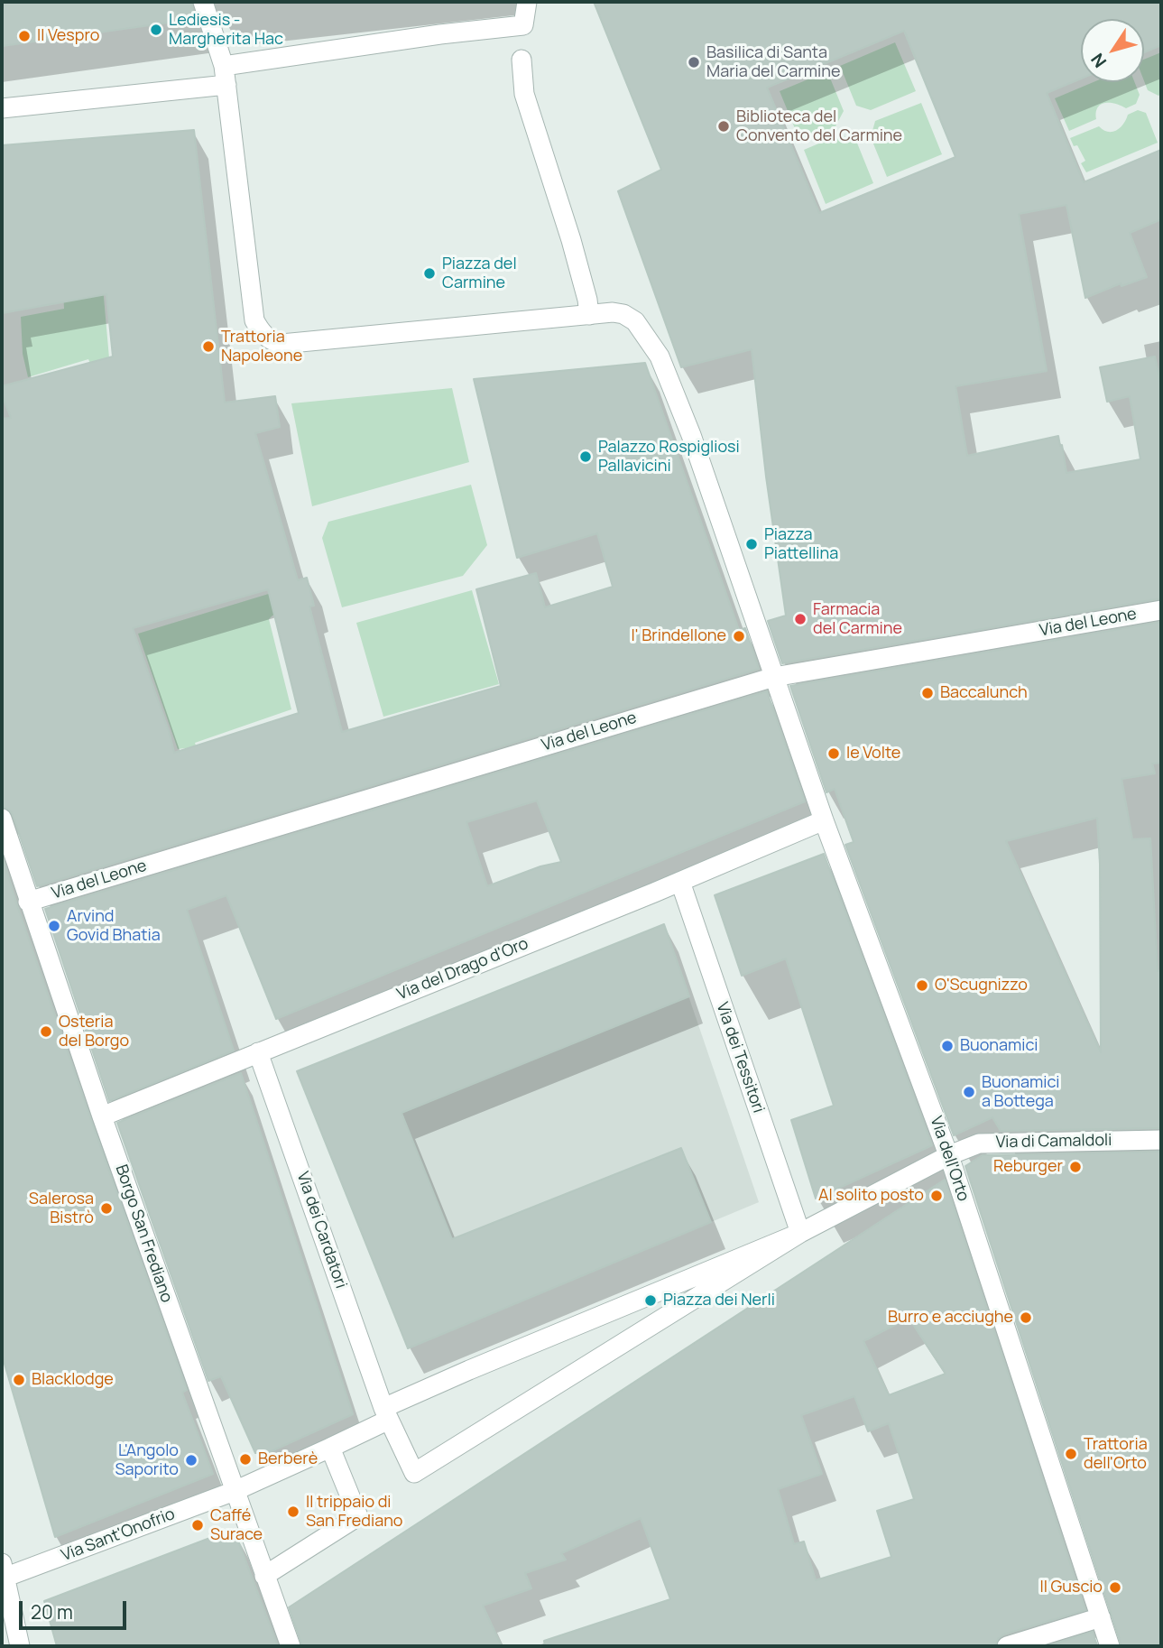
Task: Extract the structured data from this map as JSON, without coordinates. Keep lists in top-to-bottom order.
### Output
{
  "streets": {
    "street": [
      "Via del Leone",
      "Via del Drago d'Oro",
      "Via dei Tessitori",
      "Via di Camaldoli",
      "Via dell'Orto",
      "Via dei Cardatori",
      "Borgo San Frediano",
      "Via Sant'Onofrio"
    ]
  },
  "crossings": [
    ["Via del Leone", "Via dell'Orto"],
    ["Via del Leone", "Borgo San Frediano"],
    ["Via del Drago d'Oro", "Via dei Tessitori"],
    ["Via del Drago d'Oro", "Via dell'Orto"],
    ["Via del Drago d'Oro", "Via dei Cardatori"],
    ["Via del Drago d'Oro", "Borgo San Frediano"],
    ["Via di Camaldoli", "Via dell'Orto"],
    ["Borgo San Frediano", "Via Sant'Onofrio"]
  ],
  "places": [
    "Lediesis - Margherita Hac",
    "Il Vespro",
    "Basilica di Santa Maria del Carmine",
    "Biblioteca del Convento del Carmine",
    "Piazza del Carmine",
    "Trattoria Napoleone",
    "Palazzo Rospigliosi Pallavicini",
    "Piazza Piattellina",
    "Farmacia del Carmine",
    "I' Brindellone",
    "Baccalunch",
    "le Volte",
    "Arvind Govid Bhatia",
    "O'Scugnizzo",
    "Osteria del Borgo",
    "Buonamici",
    "Buonamici a Bottega",
    "Reburger",
    "Al solito posto",
    "Salerosa Bistrò",
    "Piazza dei Nerli",
    "Burro e acciughe",
    "Blacklodge",
    "Trattoria dell'Orto",
    "Berberè",
    "L'Angolo Saporito",
    "Il trippaio di San Frediano",
    "Caffé Surace",
    "Il Guscio"
  ],
  "scale_bar": "20 m",
  "north": "bottom left"
}
